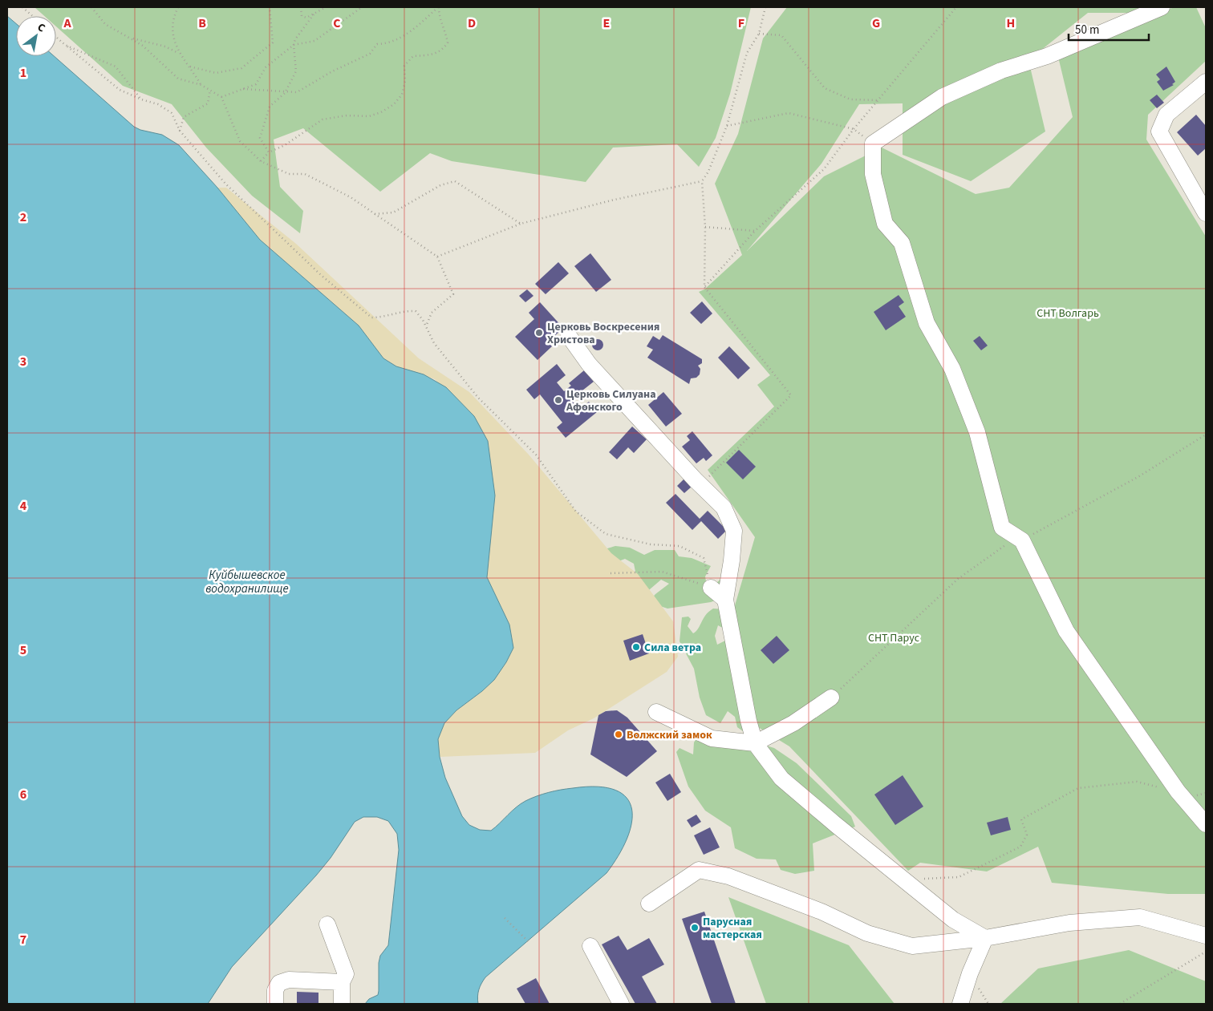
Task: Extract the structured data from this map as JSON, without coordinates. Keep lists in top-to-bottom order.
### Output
{
  "water": ["Куйбышевское водохранилище"],
  "parks": ["СНТ Волгарь", "СНТ Парус"],
  "places": [
    "Церковь Воскресения Христова",
    "Церковь Силуана Афонского",
    "Сила ветра",
    "Волжский замок",
    "Парусная мастерская"
  ],
  "scale_bar": "50 m",
  "north": "top right",
  "grid": {
    "columns": [
      "A",
      "B",
      "C",
      "D",
      "E",
      "F",
      "G",
      "H"
    ],
    "rows": [
      "1",
      "2",
      "3",
      "4",
      "5",
      "6",
      "7"
    ]
  }
}
